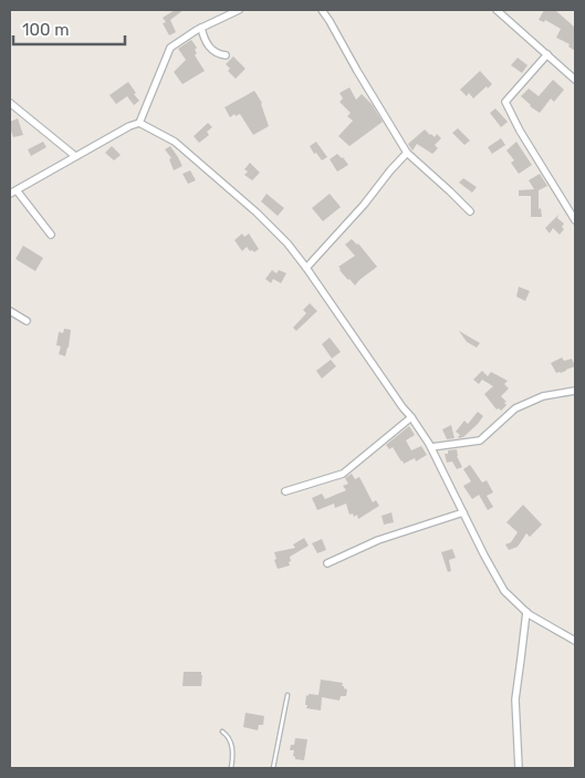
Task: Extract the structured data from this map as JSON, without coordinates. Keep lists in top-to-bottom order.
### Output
{
  "scale_bar": "100 m"
}
